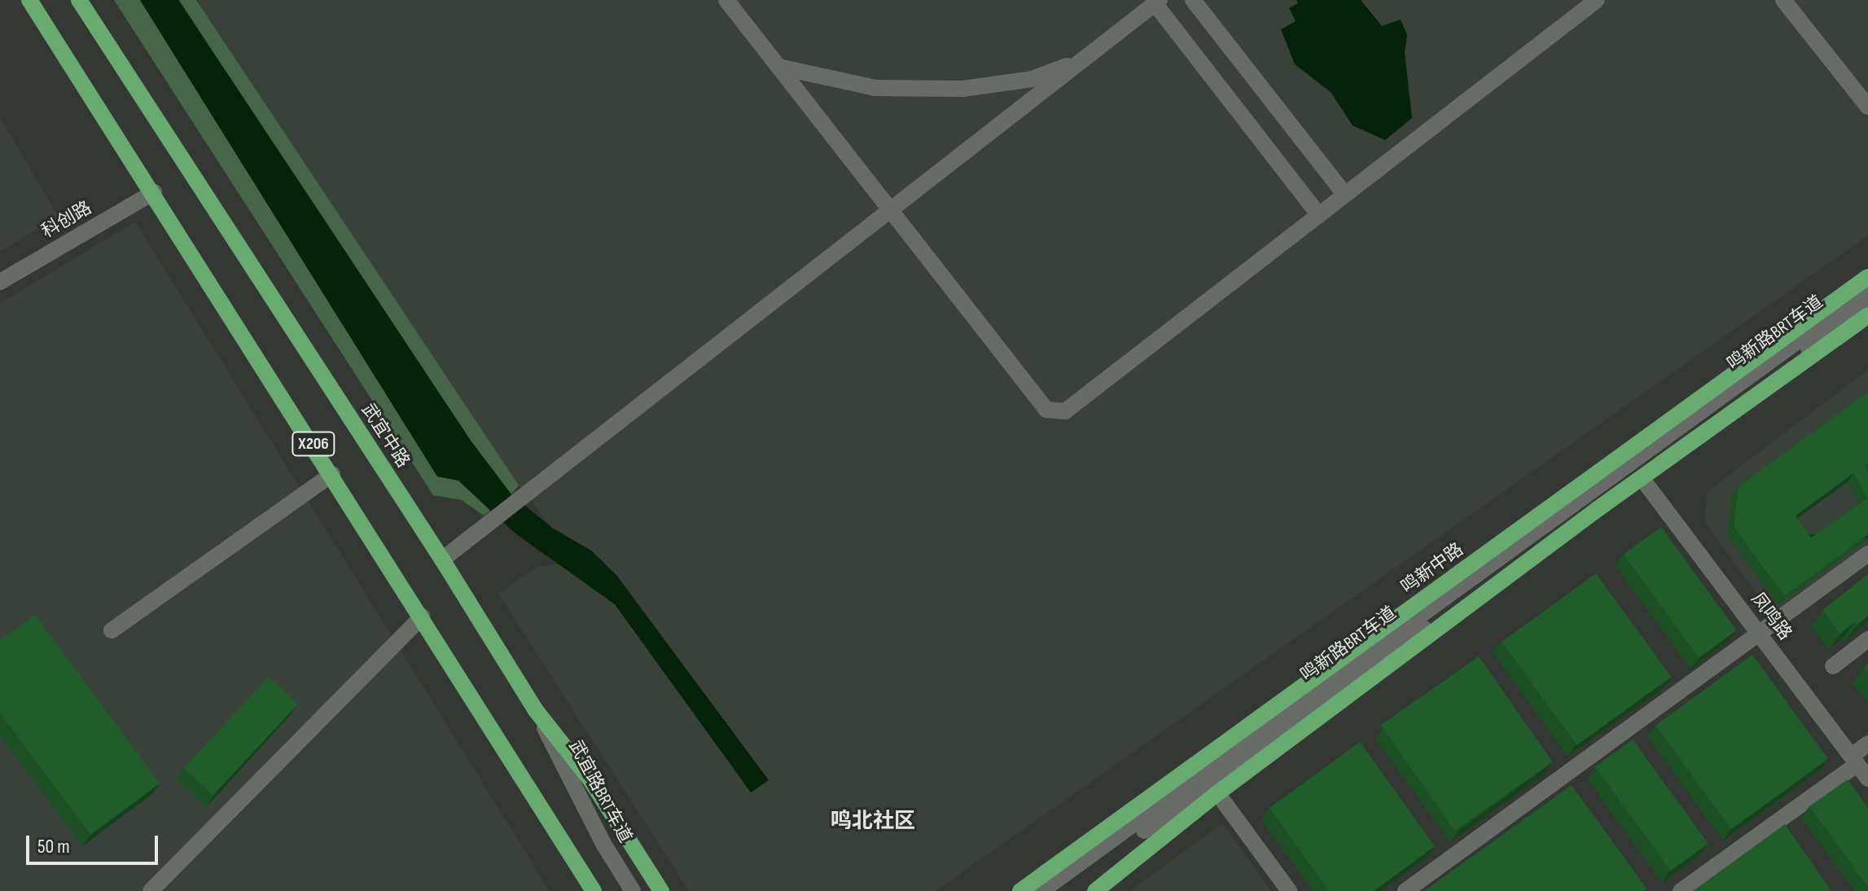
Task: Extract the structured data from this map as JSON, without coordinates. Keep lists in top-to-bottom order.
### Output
{
  "streets": {
    "main road": ["武宜中路", "X206", "鸣新中路"],
    "street": [
      "科创路",
      "鸣新路BRT车道",
      "凤鸣路",
      "武宜路BRT车道"
    ]
  },
  "crossings": [
    ["科创路", "X206"],
    ["武宜中路", "武宜路BRT车道"]
  ],
  "districts": ["鸣北社区"],
  "scale_bar": "50 m"
}
